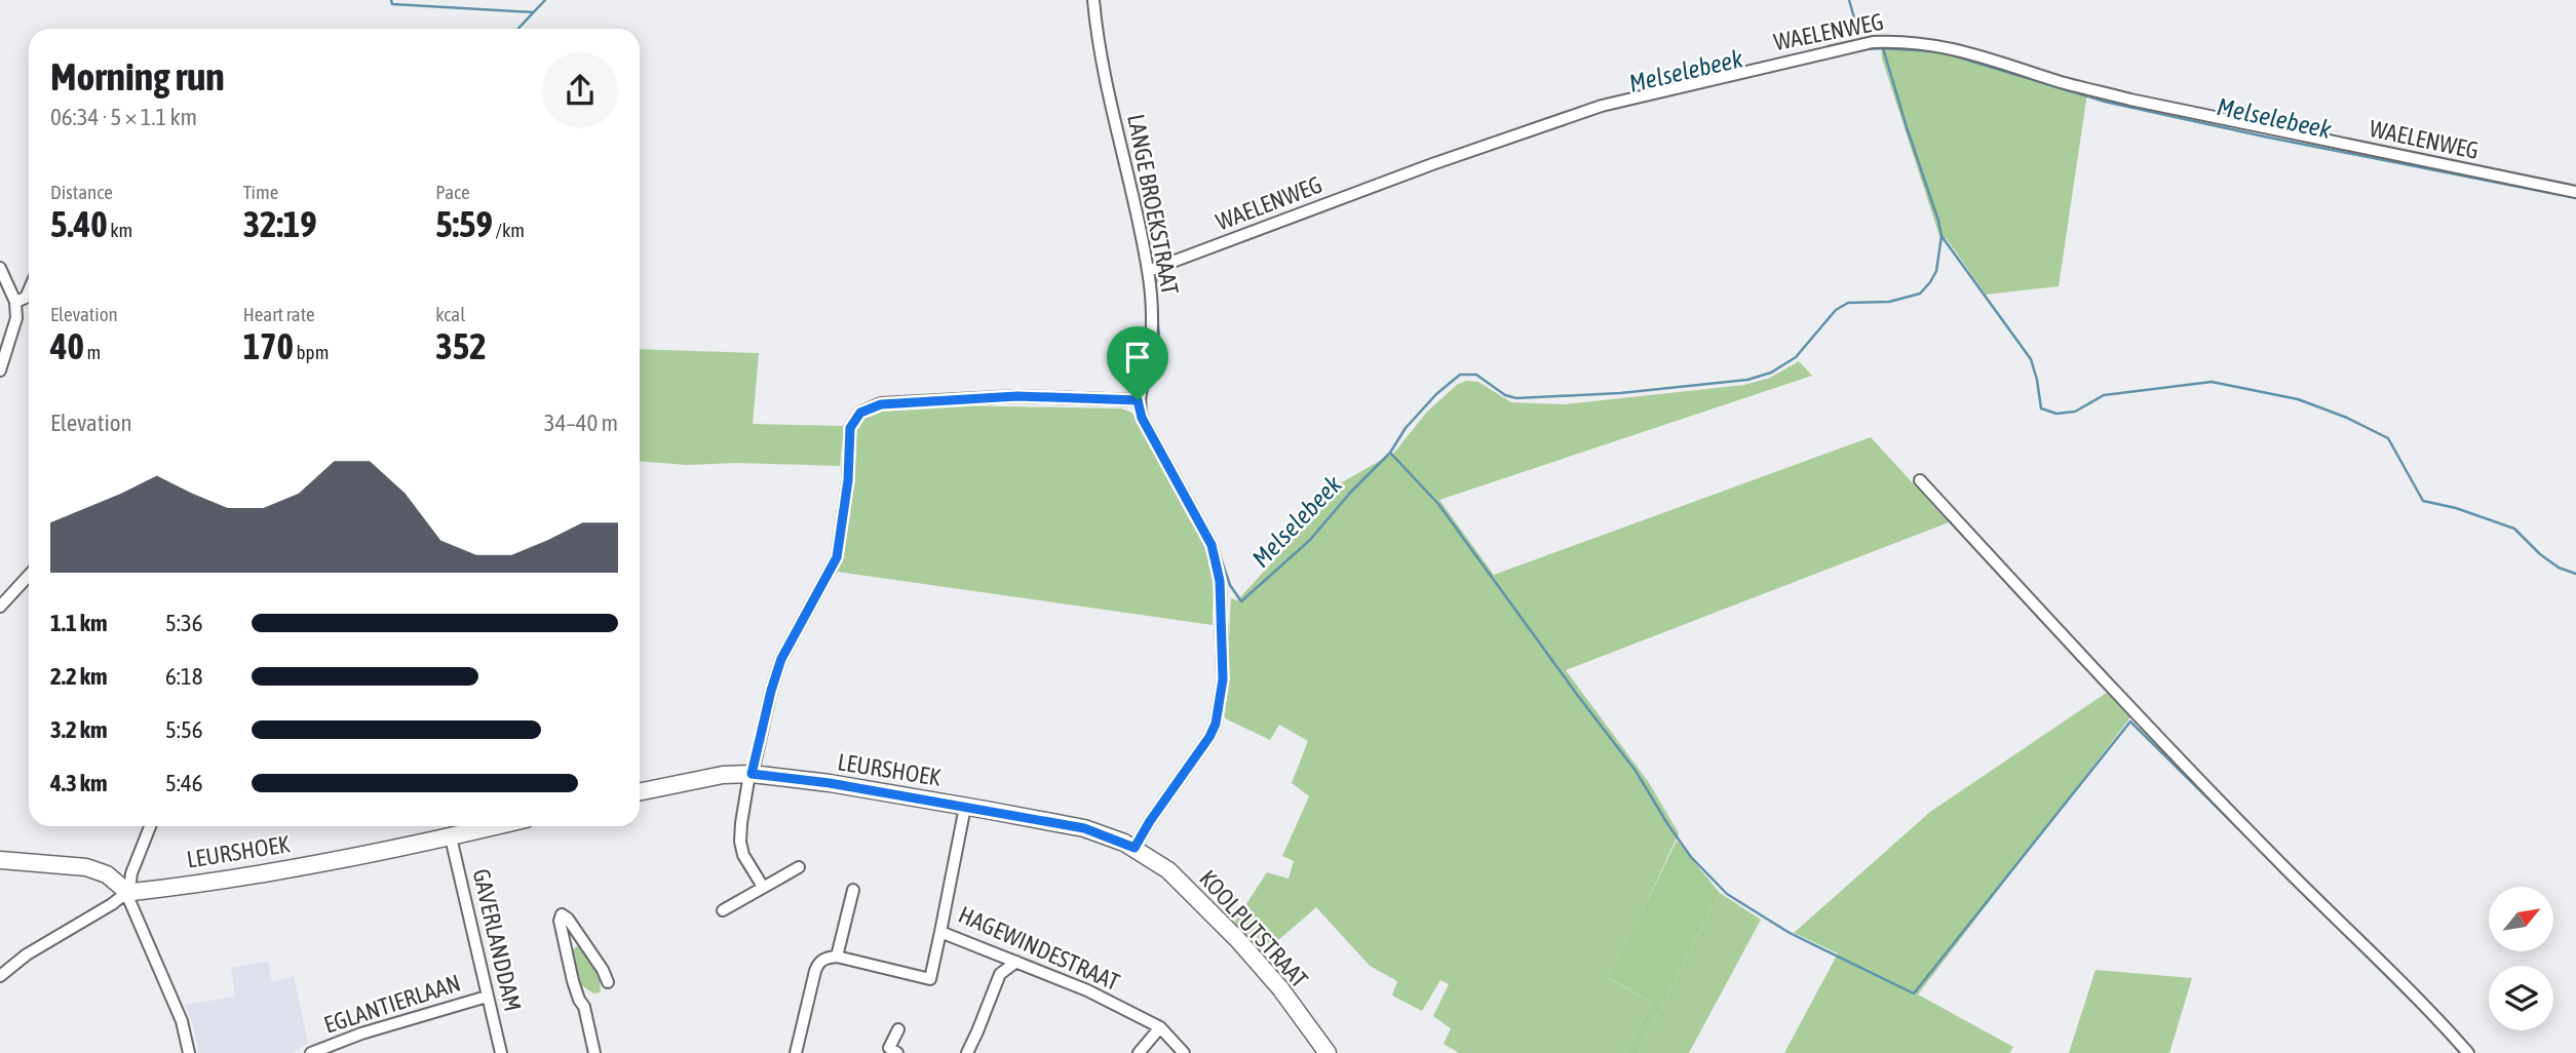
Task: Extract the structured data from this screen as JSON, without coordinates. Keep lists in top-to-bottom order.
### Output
{
  "streets": {
    "street": [
      "WAELENWEG",
      "LANGE BROEKSTRAAT",
      "LEURSHOEK",
      "KOOLPUTSTRAAT",
      "GAVERLANDDAM",
      "HAGEWINDESTRAAT",
      "EGLANTIERLAAN"
    ]
  },
  "crossings": [
    ["WAELENWEG", "LANGE BROEKSTRAAT"],
    ["LEURSHOEK", "KOOLPUTSTRAAT"],
    ["LEURSHOEK", "GAVERLANDDAM"],
    ["LEURSHOEK", "HAGEWINDESTRAAT"],
    ["GAVERLANDDAM", "EGLANTIERLAAN"]
  ],
  "water": ["Melselebeek"],
  "north": "top right",
  "page": {
    "heading": ["Morning run", "06:34 · 5 × 1.1 km"],
    "stats": [
      ["Distance", "5.40 km"],
      ["Time", "32:19"],
      ["Pace", "5:59 /km"],
      ["Elevation", "40 m"],
      ["Heart rate", "170 bpm"],
      ["kcal", "352"]
    ],
    "chart": ["Elevation", "34–40 m"],
    "list": [
      {
        "name": "1.1 km",
        "note": "5:36"
      },
      {
        "name": "2.2 km",
        "note": "6:18"
      },
      {
        "name": "3.2 km",
        "note": "5:56"
      },
      {
        "name": "4.3 km",
        "note": "5:46"
      }
    ]
  }
}
